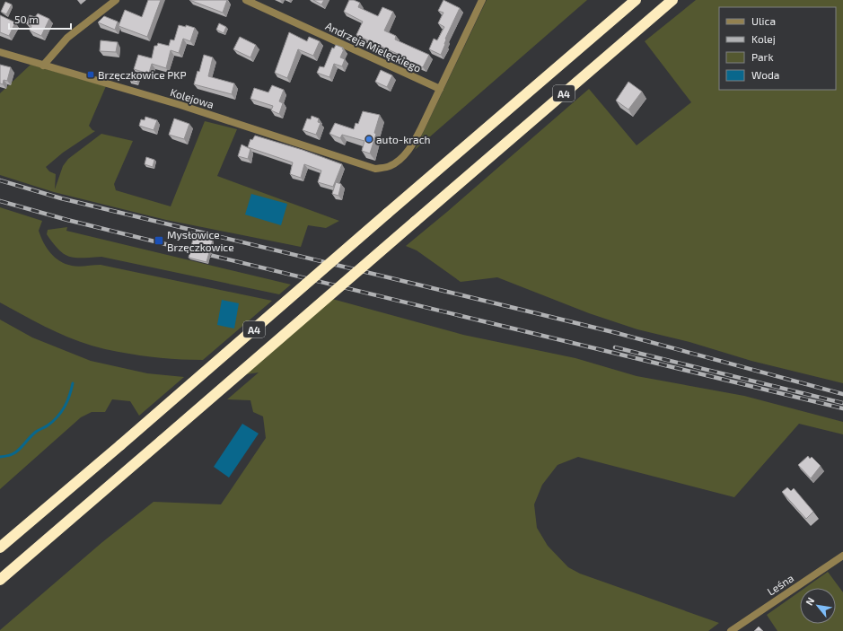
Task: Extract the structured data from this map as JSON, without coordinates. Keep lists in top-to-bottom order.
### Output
{
  "streets": {
    "highway": ["A4"],
    "street": ["Andrzeja Mielęckiego", "Kolejowa", "Leśna"]
  },
  "crossings": [
    ["Andrzeja Mielęckiego", "Kolejowa"]
  ],
  "places": {
    "transit": ["Brzęczkowice PKP", "Mysłowice Brzęczkowice"],
    "other": ["auto-krach"]
  },
  "legend": [
    "Ulica",
    "Kolej",
    "Park",
    "Woda"
  ],
  "scale_bar": "50 m",
  "north": "top left"
}
